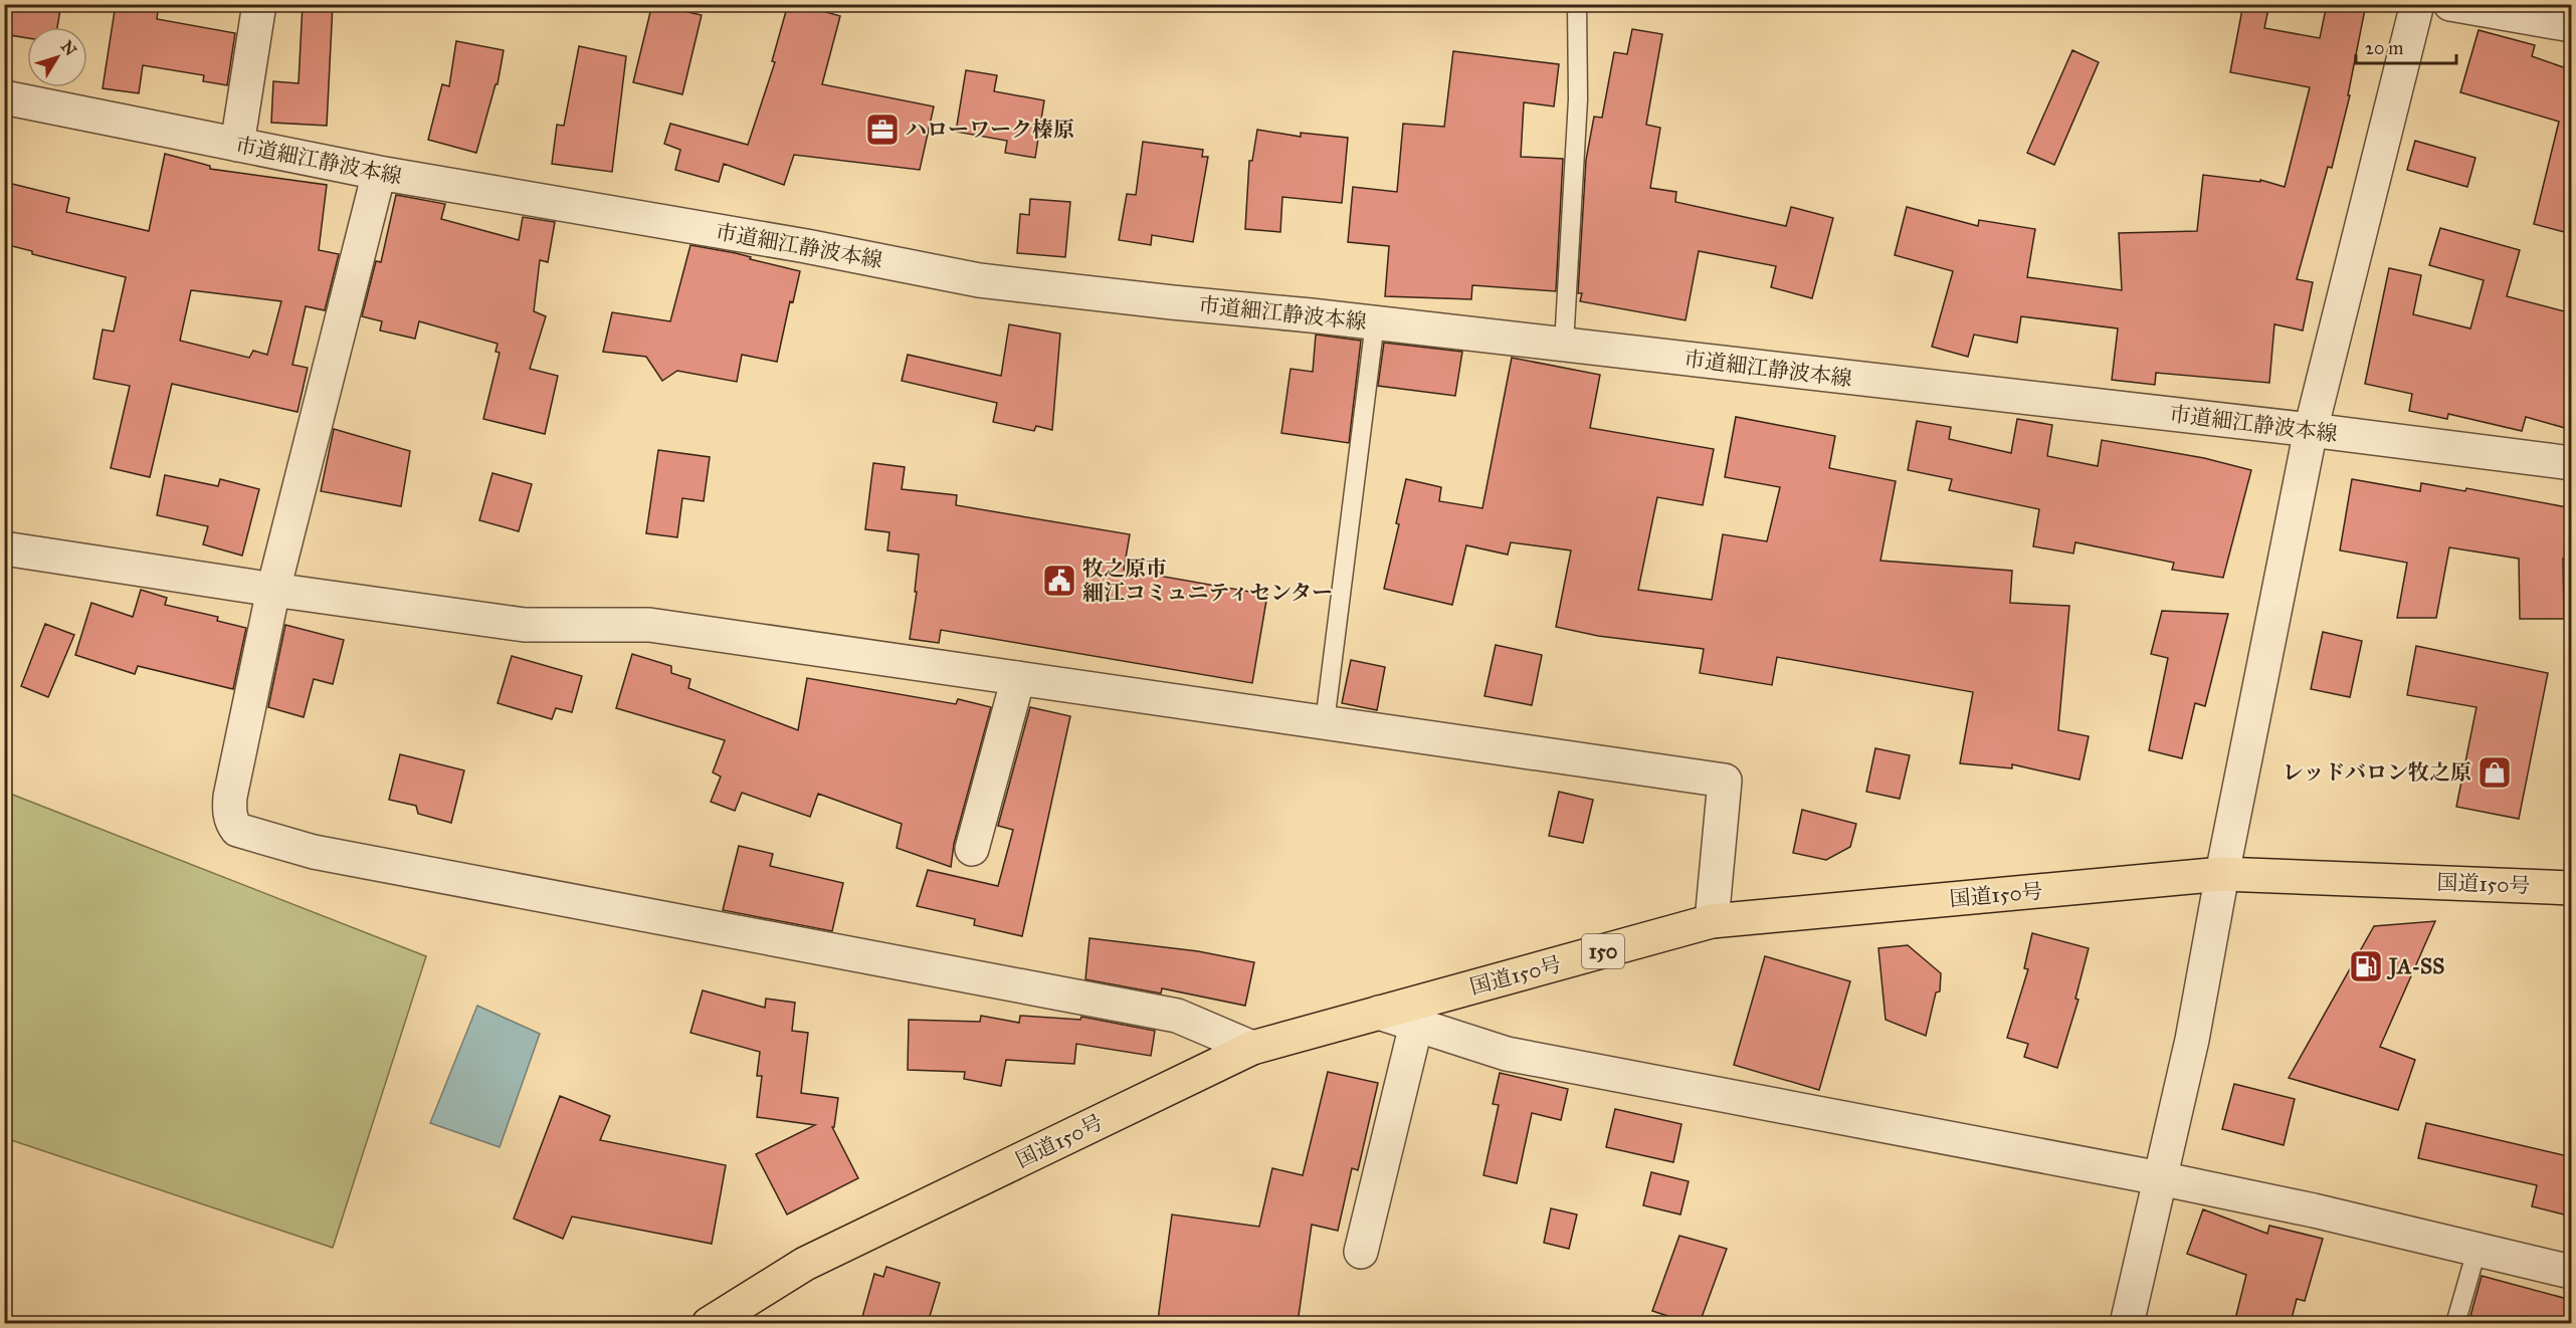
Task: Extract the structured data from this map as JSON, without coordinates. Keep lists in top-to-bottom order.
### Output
{
  "streets": {
    "highway": ["国道150号", "150"],
    "street": ["市道細江静波本線"]
  },
  "places": {
    "office": ["ハローワーク榛原"],
    "public building": ["牧之原市 細江コミュニティセンター"],
    "shop": ["レッドバロン牧之原"],
    "fuel station": ["JA-SS"]
  },
  "scale_bar": "20 m",
  "north": "top right"
}
